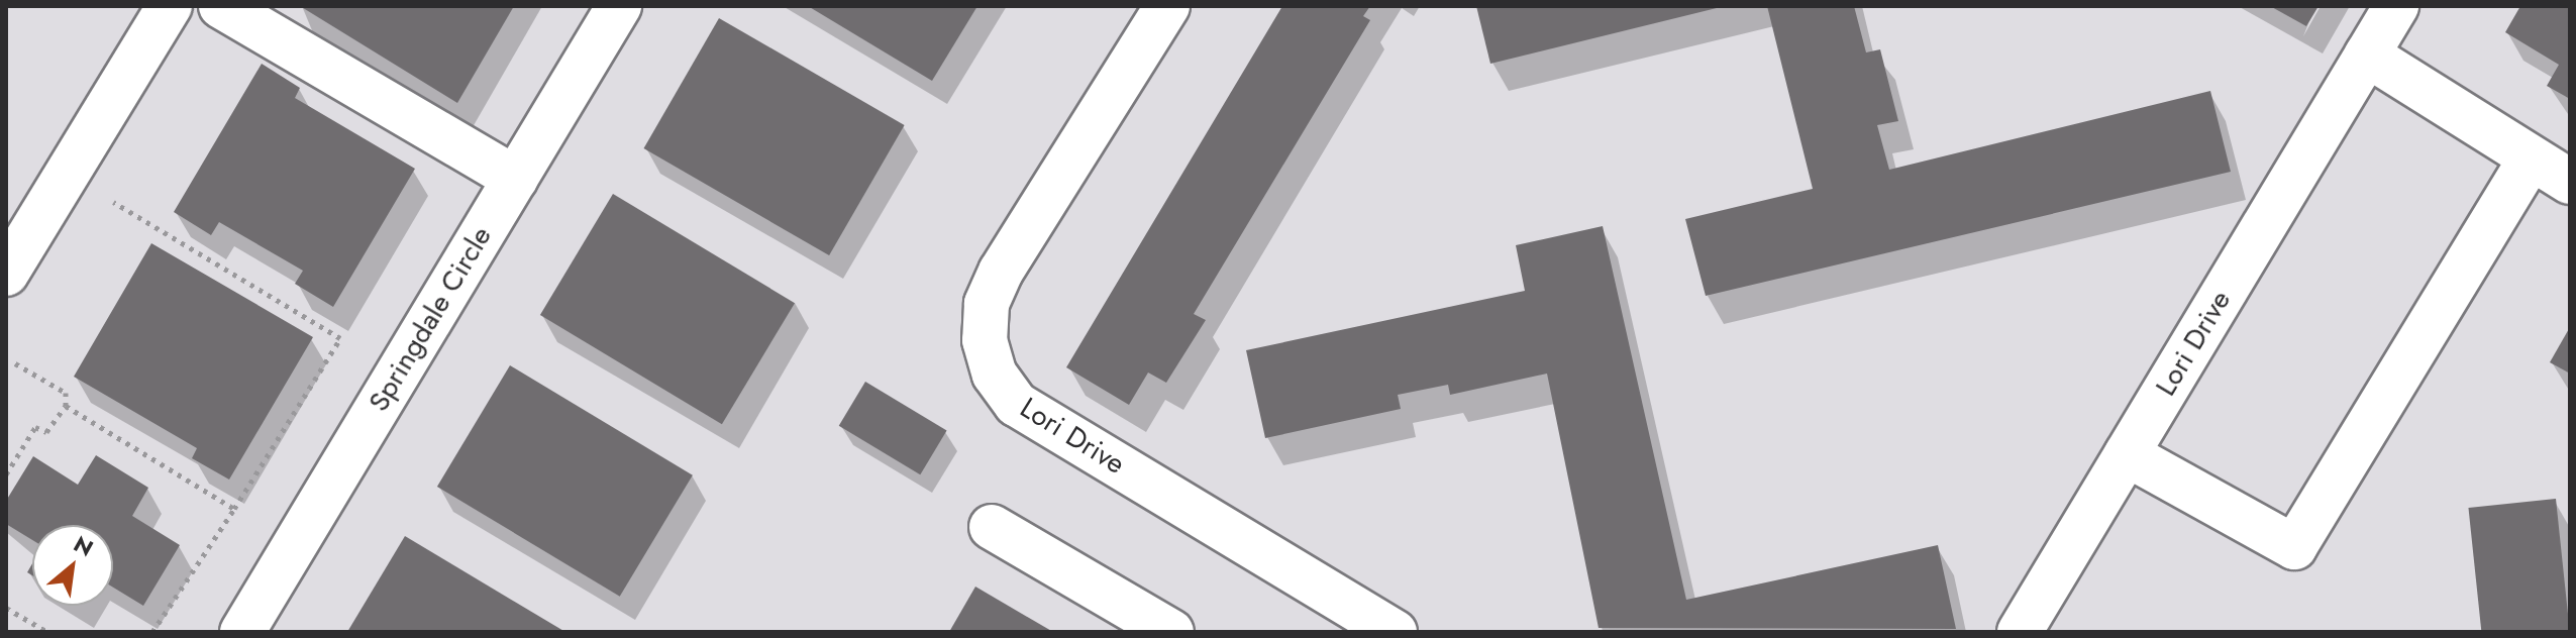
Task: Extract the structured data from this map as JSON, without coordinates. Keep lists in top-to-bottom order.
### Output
{
  "streets": {
    "street": ["Springdale Circle", "Lori Drive"]
  },
  "north": "top right"
}
